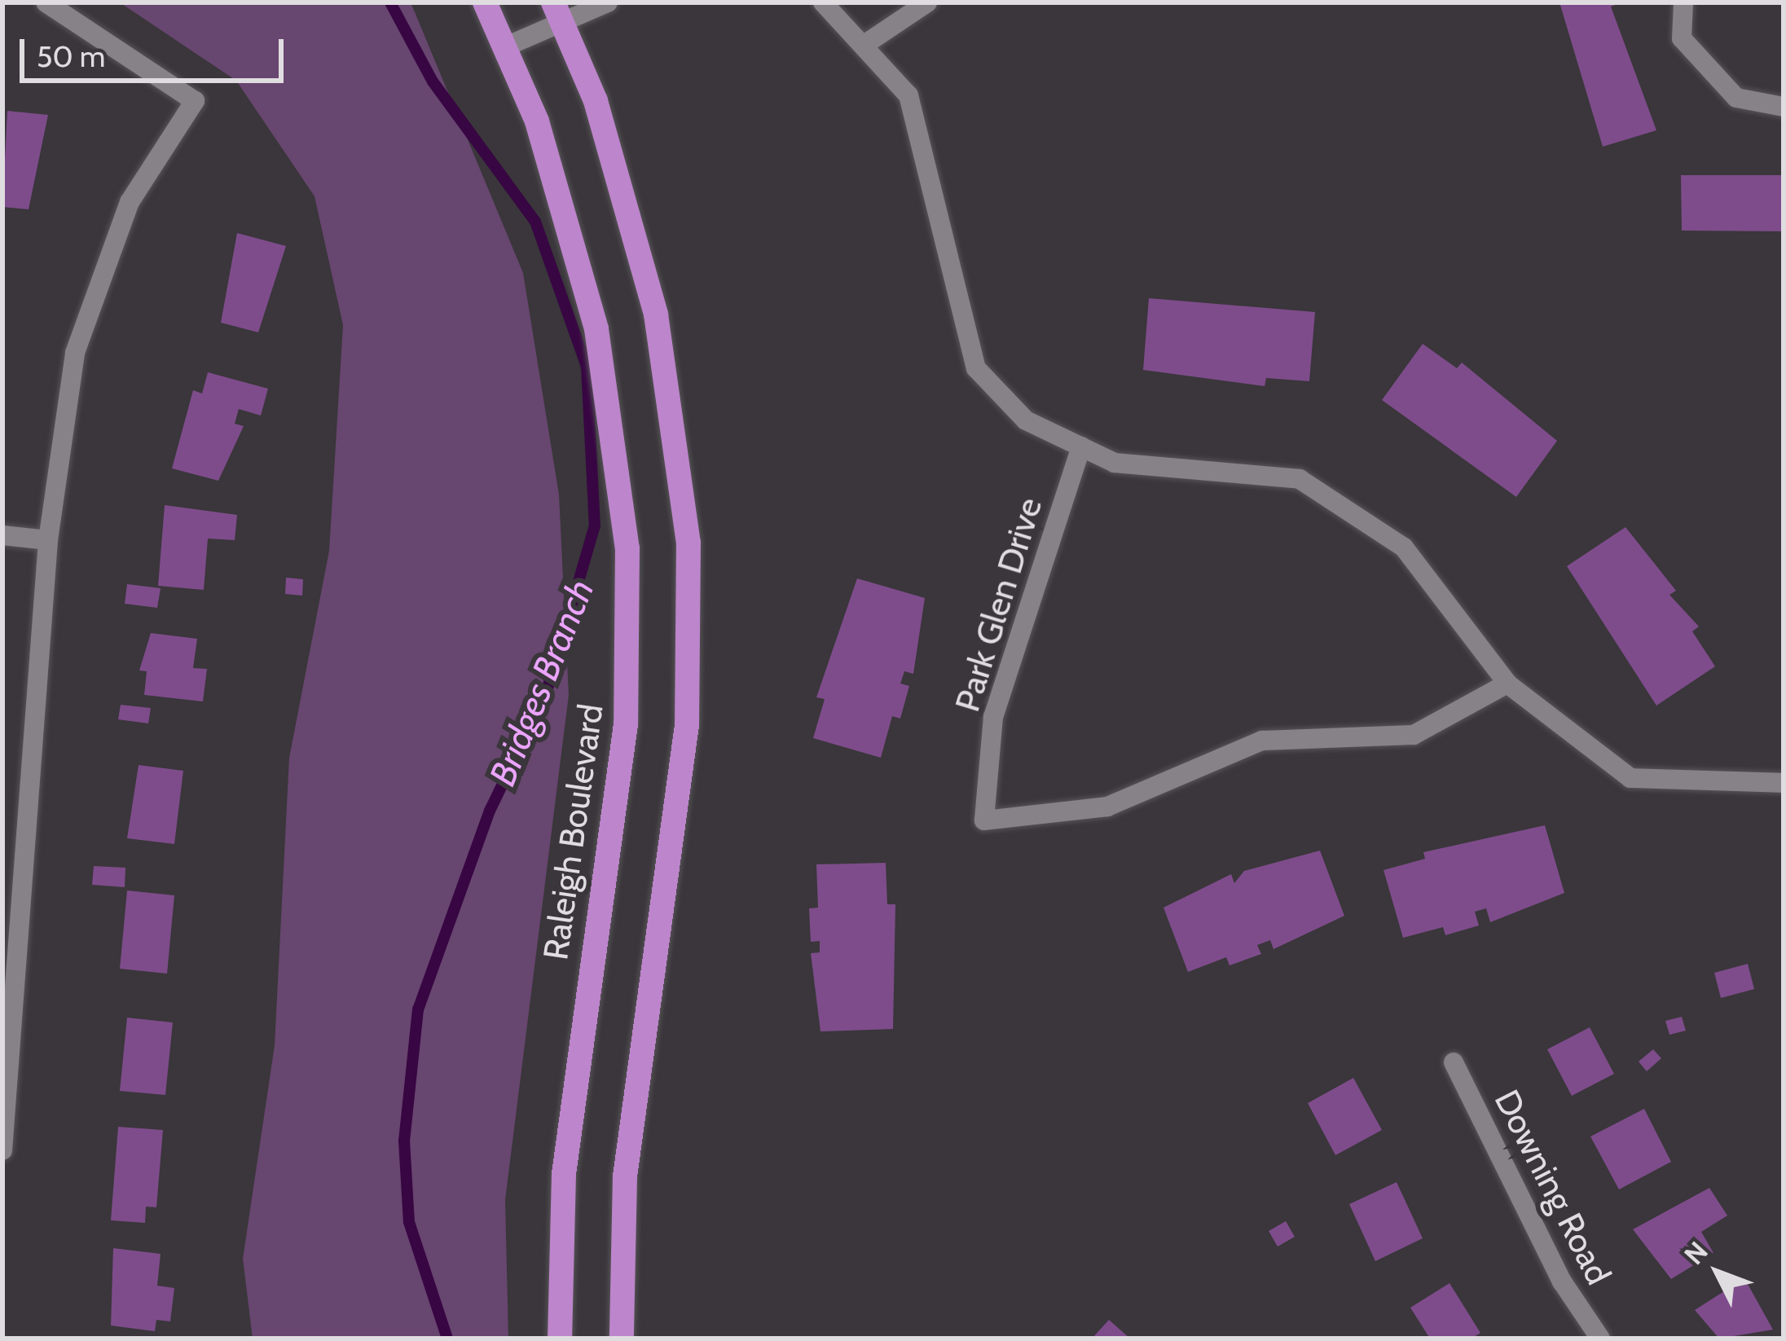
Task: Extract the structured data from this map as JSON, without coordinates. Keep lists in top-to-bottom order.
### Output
{
  "streets": {
    "main road": ["Raleigh Boulevard"],
    "street": ["Park Glen Drive", "Downing Road"]
  },
  "water": ["Bridges Branch"],
  "scale_bar": "50 m",
  "north": "top left"
}
